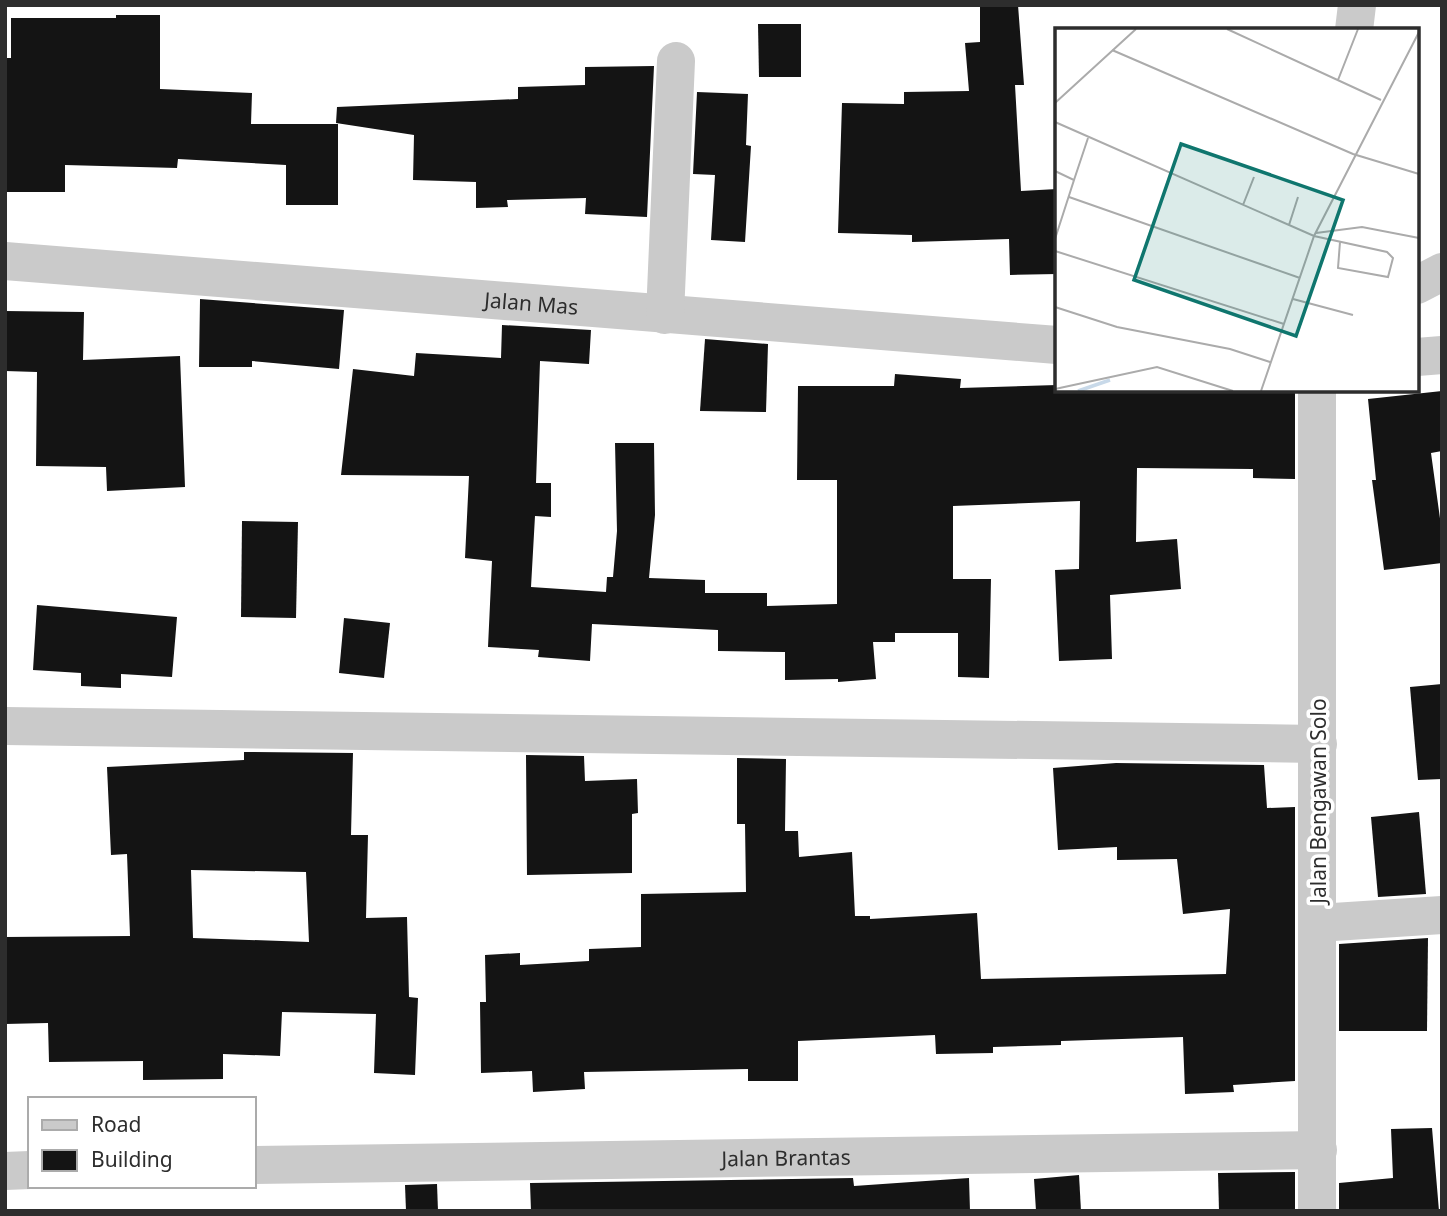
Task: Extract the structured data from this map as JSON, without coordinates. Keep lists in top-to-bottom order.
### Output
{
  "streets": {
    "street": ["Jalan Mas", "Jalan Bengawan Solo", "Jalan Brantas"]
  },
  "crossings": [
    ["Jalan Bengawan Solo", "Jalan Brantas"]
  ],
  "legend": ["Road", "Building"]
}
